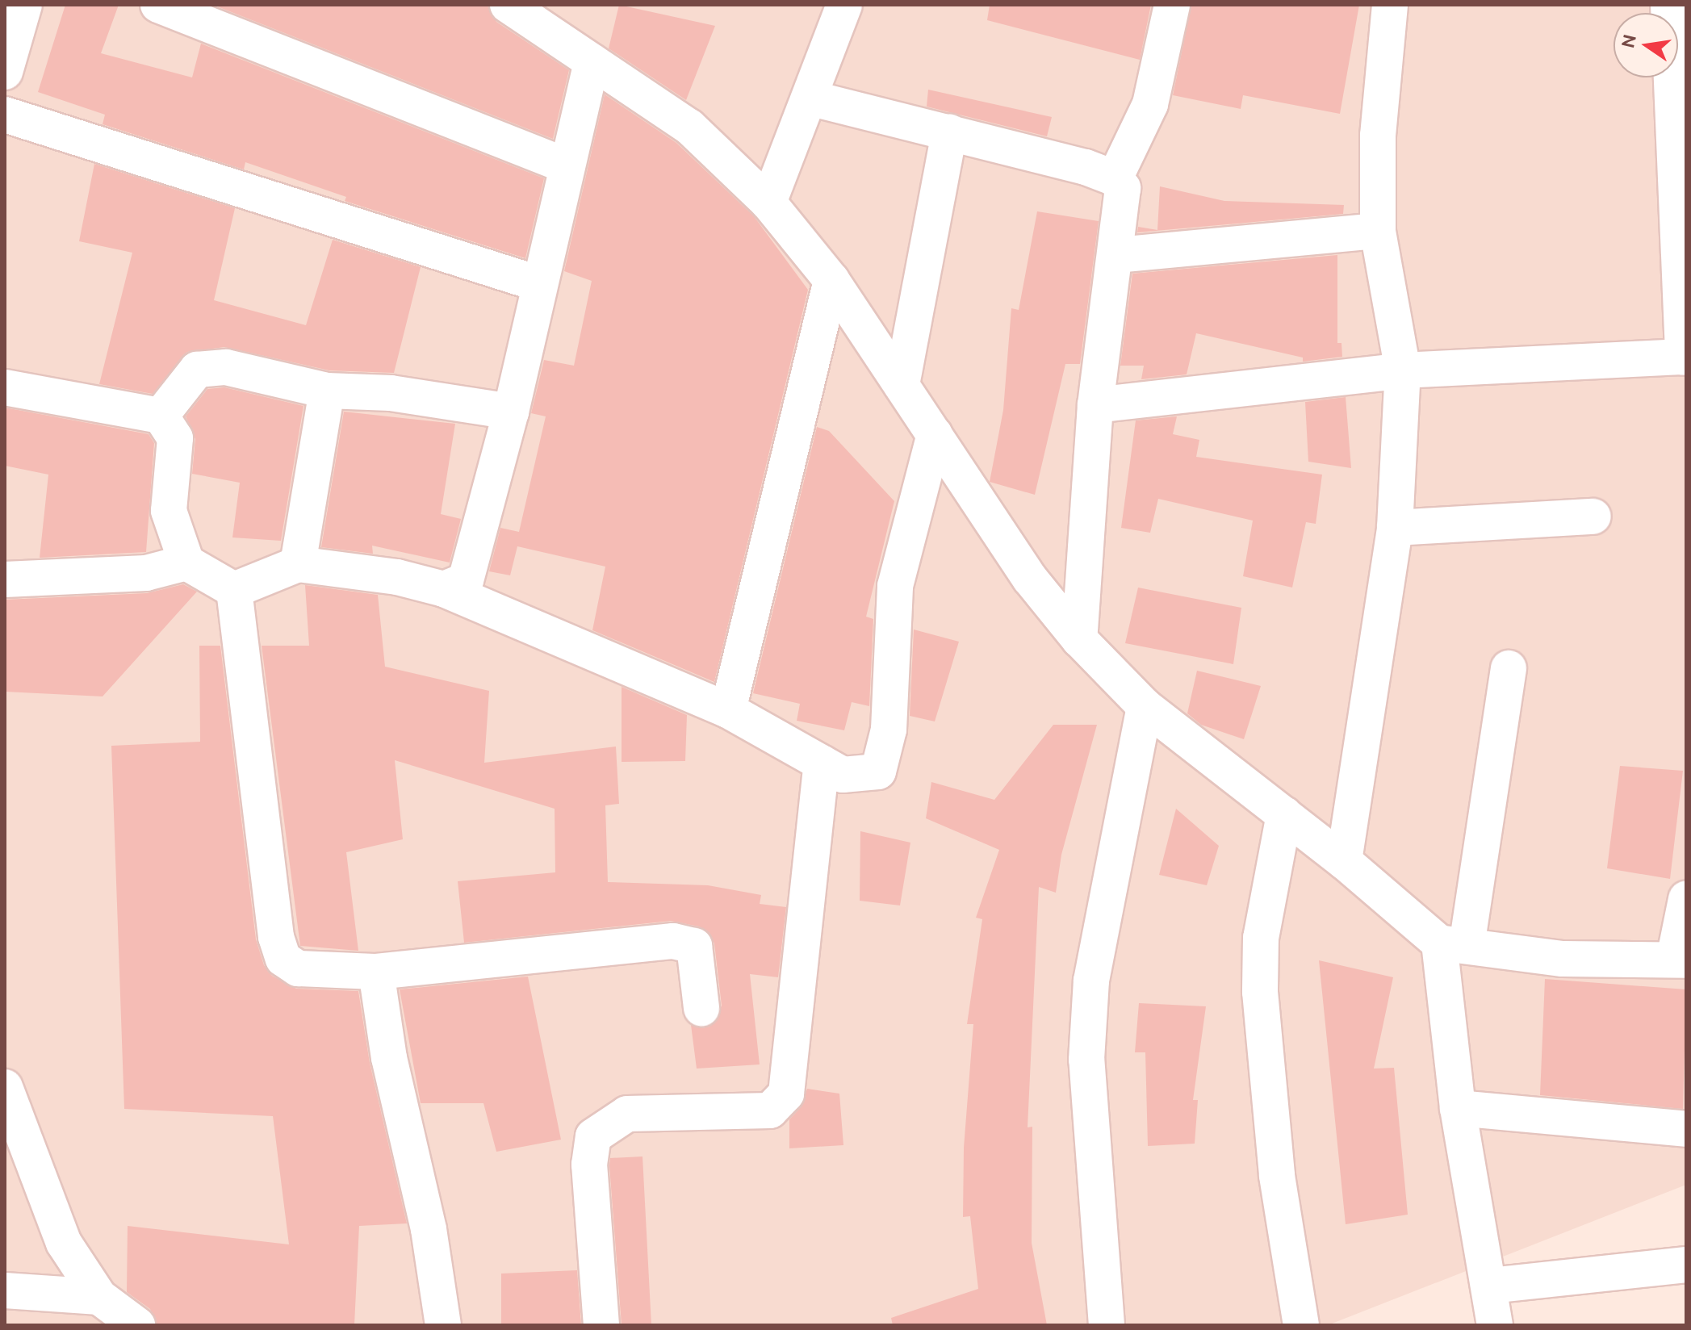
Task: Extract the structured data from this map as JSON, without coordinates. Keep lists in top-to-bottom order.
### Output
{
  "north": "left"
}
